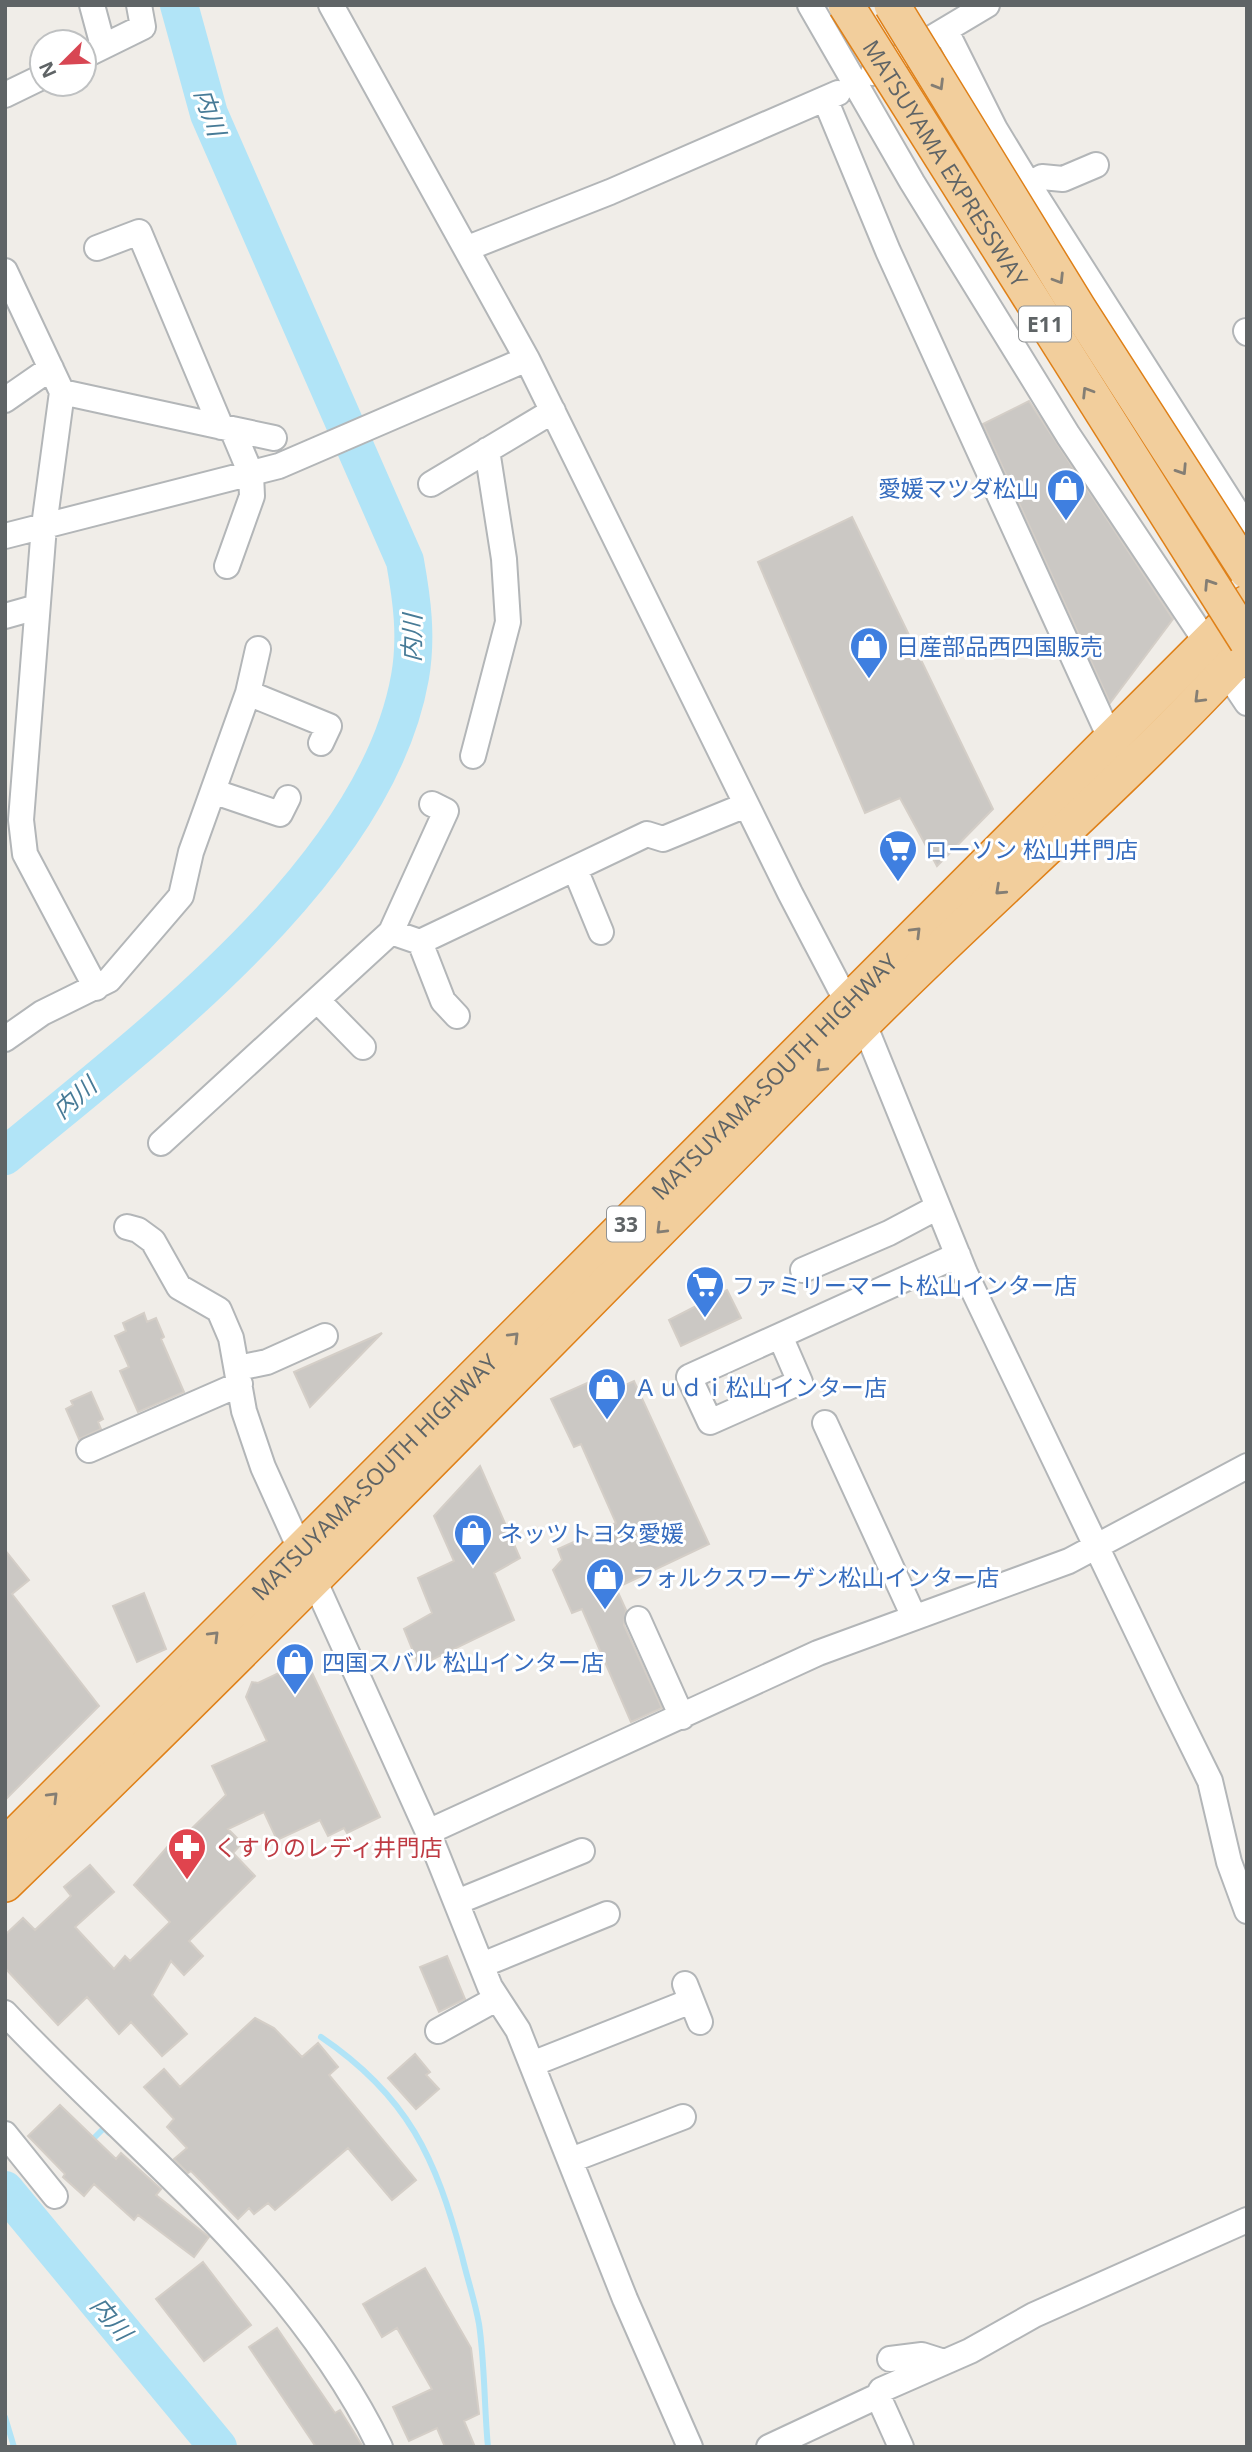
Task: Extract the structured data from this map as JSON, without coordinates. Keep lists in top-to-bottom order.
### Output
{
  "streets": {
    "highway": [
      "MATSUYAMA EXPRESSWAY",
      "E11",
      "MATSUYAMA-SOUTH HIGHWAY",
      "33"
    ]
  },
  "water": ["内川"],
  "places": {
    "shop": [
      "愛媛マツダ松山",
      "日産部品西四国販売",
      "Ａｕｄｉ松山インター店",
      "ネッツトヨタ愛媛",
      "フォルクスワーゲン松山インター店",
      "四国スバル 松山インター店"
    ],
    "supermarket": ["ローソン 松山井門店", "ファミリーマート松山インター店"],
    "pharmacy": ["くすりのレディ井門店"]
  },
  "north": "bottom left"
}
